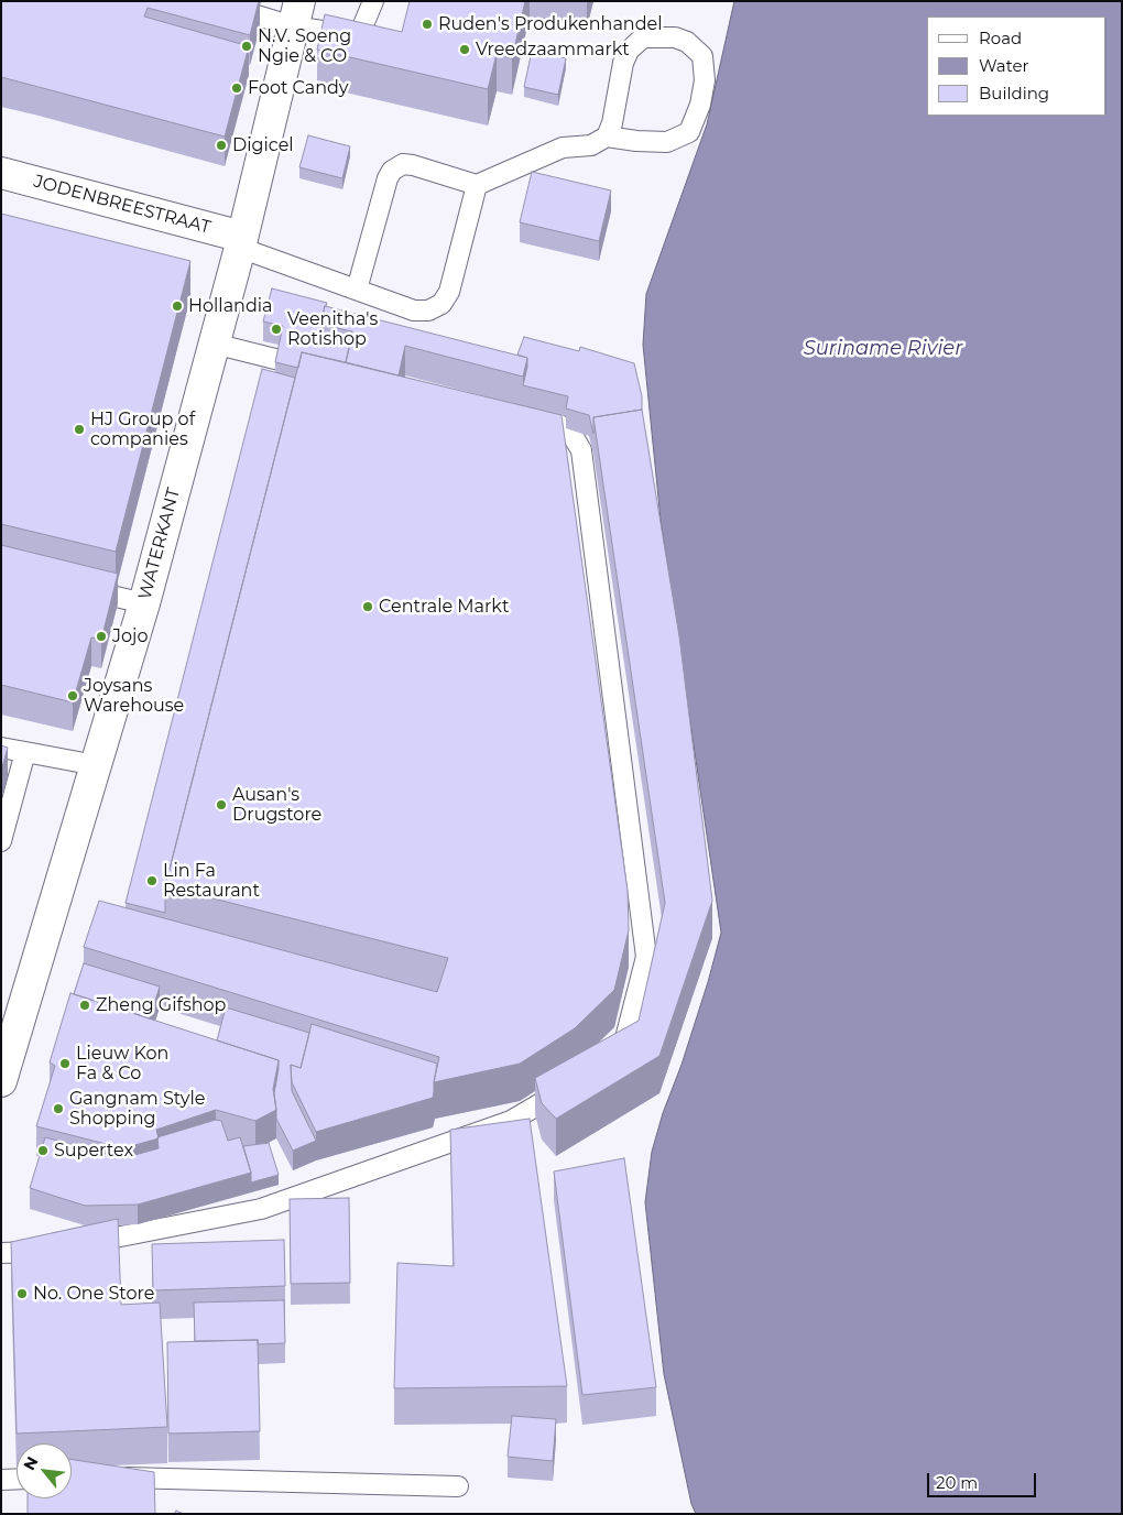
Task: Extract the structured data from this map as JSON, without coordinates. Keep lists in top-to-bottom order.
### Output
{
  "streets": {
    "main road": ["JODENBREESTRAAT", "WATERKANT"]
  },
  "crossings": [
    ["JODENBREESTRAAT", "WATERKANT"]
  ],
  "water": ["Suriname Rivier"],
  "places": [
    "Ruden's Produkenhandel",
    "N.V. Soeng Ngie & CO",
    "Vreedzaammarkt",
    "Foot Candy",
    "Digicel",
    "Hollandia",
    "Veenitha's Rotishop",
    "HJ Group of companies",
    "Centrale Markt",
    "Jojo",
    "Joysans Warehouse",
    "Ausan's Drugstore",
    "Lin Fa Restaurant",
    "Zheng Gifshop",
    "Lieuw Kon Fa & Co",
    "Gangnam Style Shopping",
    "Supertex",
    "No. One Store"
  ],
  "legend": ["Road", "Water", "Building"],
  "scale_bar": "20 m",
  "north": "top left"
}
